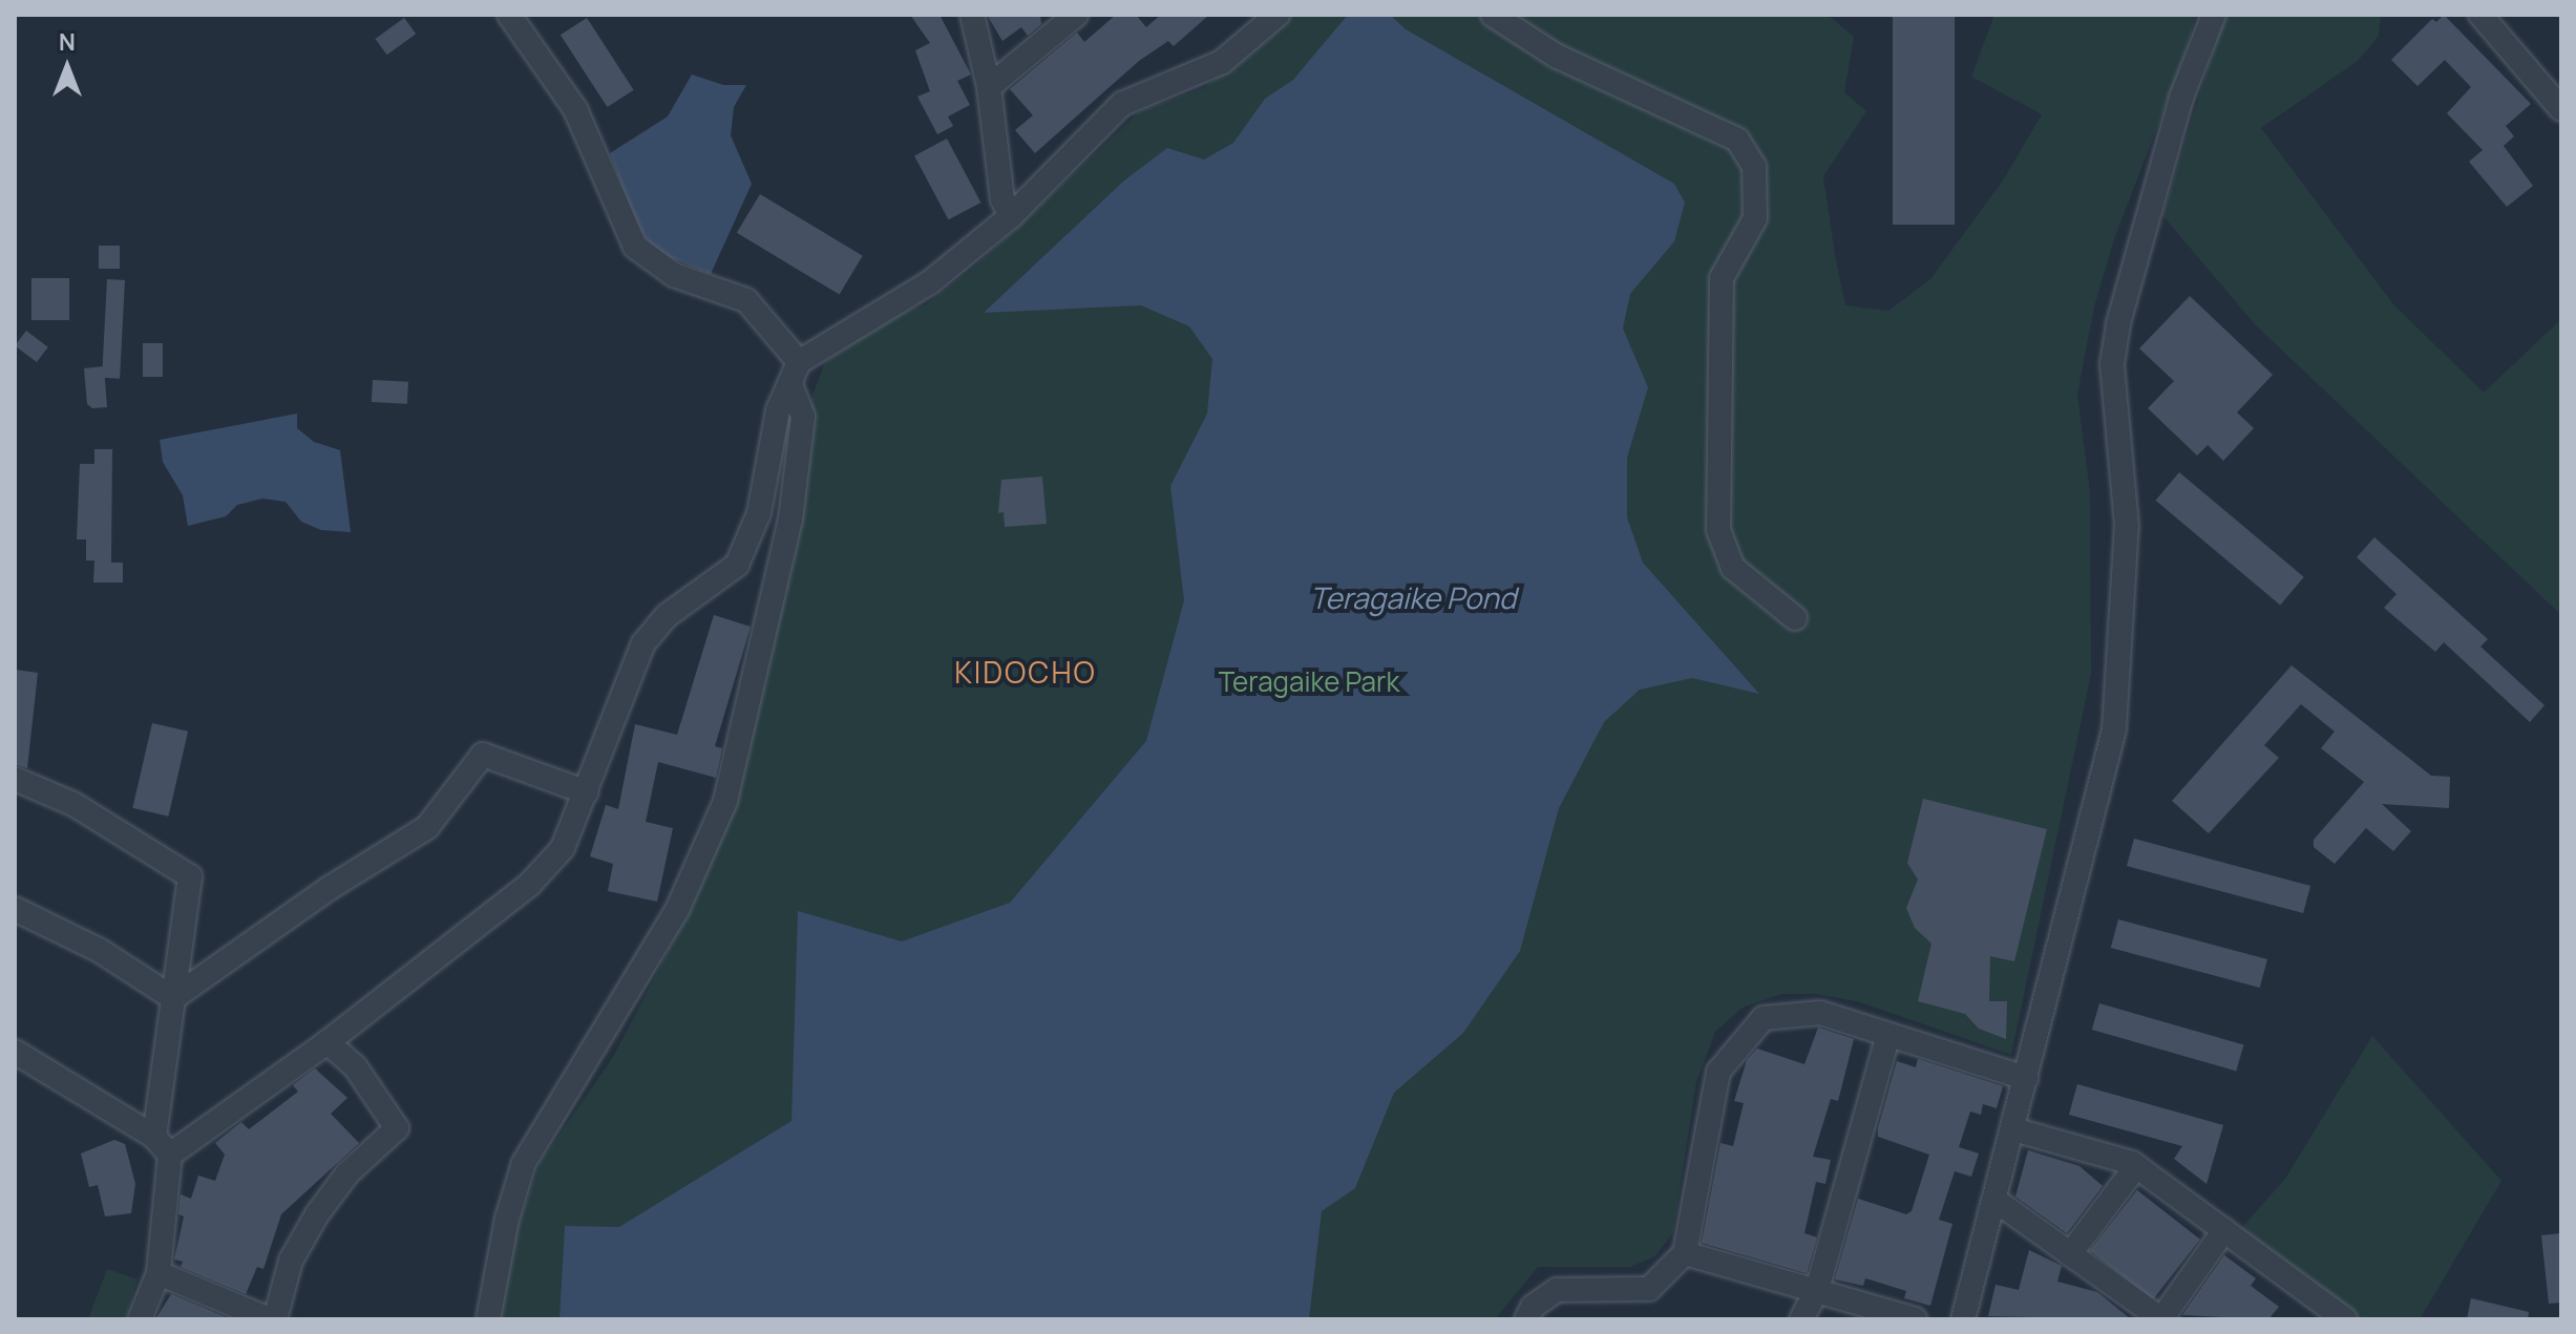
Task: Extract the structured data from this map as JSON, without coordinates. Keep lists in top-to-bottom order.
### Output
{
  "districts": ["KIDOCHO"],
  "water": ["Teragaike Pond"],
  "parks": ["Teragaike Park"],
  "north": "top"
}
